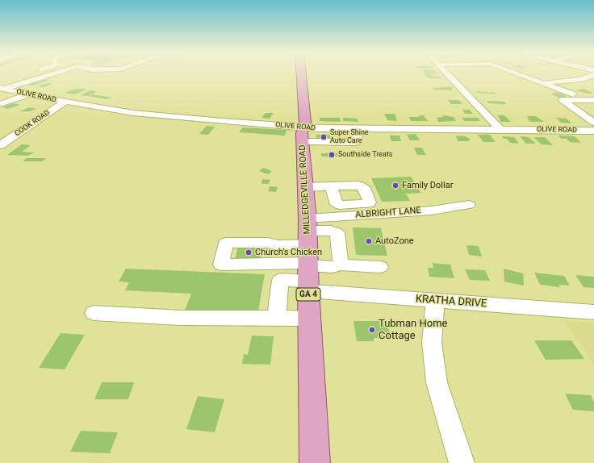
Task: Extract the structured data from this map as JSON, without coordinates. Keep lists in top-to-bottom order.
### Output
{
  "streets": {
    "main road": ["MILLEDGEVILLE ROAD", "GA 4"],
    "street": [
      "OLIVE ROAD",
      "COOK ROAD",
      "ALBRIGHT LANE",
      "KRATHA DRIVE"
    ]
  },
  "crossings": [
    ["OLIVE ROAD", "COOK ROAD"],
    ["OLIVE ROAD", "MILLEDGEVILLE ROAD"],
    ["MILLEDGEVILLE ROAD", "ALBRIGHT LANE"],
    ["MILLEDGEVILLE ROAD", "KRATHA DRIVE"],
    ["ALBRIGHT LANE", "KRATHA DRIVE"]
  ],
  "places": [
    "Super Shine Auto Care",
    "Southside Treats",
    "Family Dollar",
    "AutoZone",
    "Church's Chicken",
    "Tubman Home Cottage"
  ]
}
